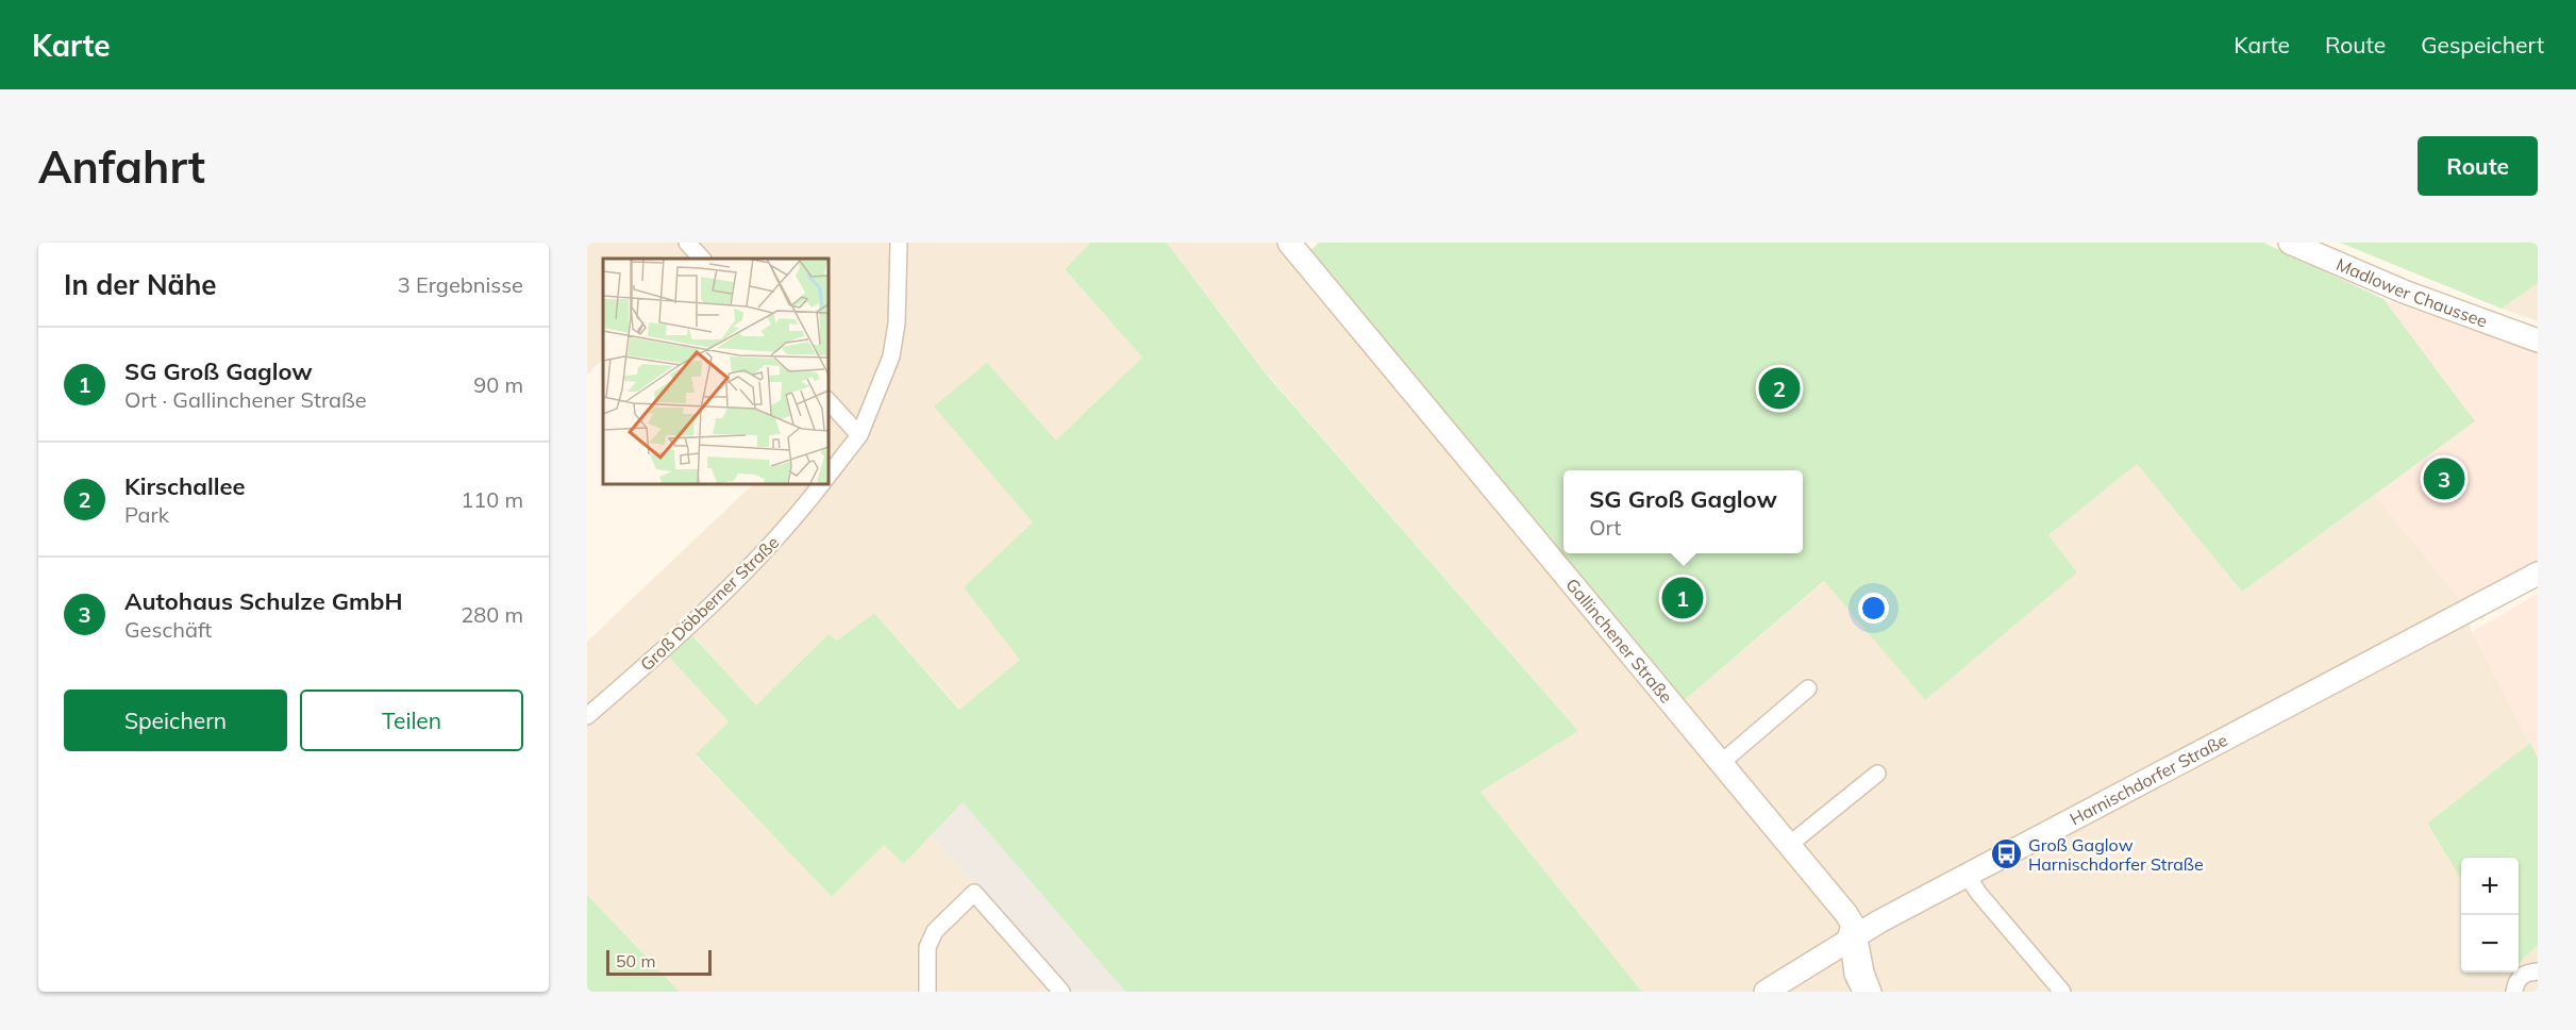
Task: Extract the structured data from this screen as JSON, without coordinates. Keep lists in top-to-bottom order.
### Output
{
  "streets": {
    "street": [
      "Madlower Chaussee",
      "Groß Döbberner Straße",
      "Gallinchener Straße",
      "Harnischdorfer Straße"
    ]
  },
  "crossings": [
    ["Gallinchener Straße", "Harnischdorfer Straße"]
  ],
  "places": {
    "bus stop": ["Groß Gaglow Harnischdorfer Straße"]
  },
  "scale_bar": "50 m",
  "page": {
    "header": "Karte",
    "nav": ["Karte", "Route", "Gespeichert"],
    "buttons": [
      "Route",
      ["Speichern", "Teilen"]
    ],
    "title": "Anfahrt",
    "heading": ["In der Nähe", "3 Ergebnisse"],
    "list": [
      {
        "mark": "1",
        "name": "SG Groß Gaglow",
        "note": "Ort · Gallinchener Straße",
        "value": "90 m"
      },
      {
        "mark": "2",
        "name": "Kirschallee",
        "note": "Park",
        "value": "110 m"
      },
      {
        "mark": "3",
        "name": "Autohaus Schulze GmbH",
        "note": "Geschäft",
        "value": "280 m"
      }
    ],
    "pins": ["2", "3", "1"],
    "popup": ["SG Groß Gaglow", "Ort"],
    "map_buttons": ["+", "−"],
    "scale": "50 m"
  }
}
